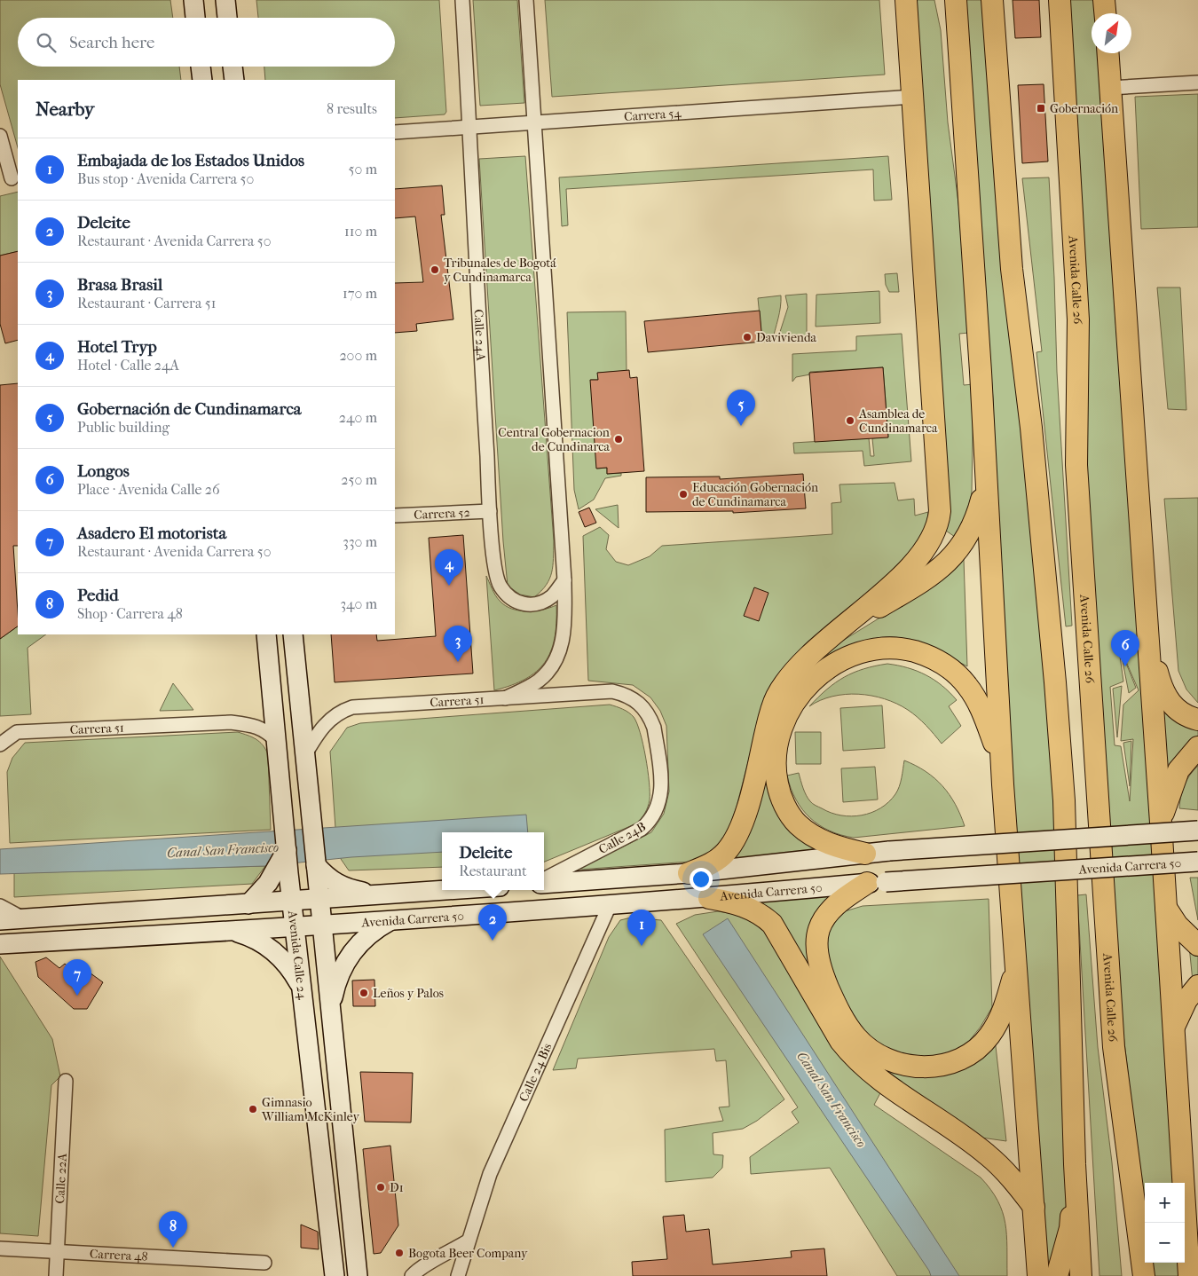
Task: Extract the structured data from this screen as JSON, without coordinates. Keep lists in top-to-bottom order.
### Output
{
  "streets": {
    "main road": ["Avenida Calle 26", "Avenida Carrera 50", "Avenida Calle 24"],
    "street": [
      "Carrera 54",
      "Calle 24A",
      "Carrera 52",
      "Carrera 51",
      "Calle 24B",
      "Calle 24 Bis",
      "Calle 22A",
      "Carrera 48"
    ]
  },
  "crossings": [
    ["Carrera 54", "Calle 24A"],
    ["Calle 24A", "Carrera 52"],
    ["Carrera 51", "Calle 24B"],
    ["Carrera 51", "Avenida Calle 24"],
    ["Avenida Carrera 50", "Avenida Calle 24"],
    ["Avenida Carrera 50", "Calle 24 Bis"],
    ["Calle 22A", "Carrera 48"]
  ],
  "water": ["Canal San Francisco"],
  "places": {
    "transit": ["Gobernación"],
    "other": [
      "Tribunales de Bogotá y Cundinamarca",
      "Davivienda",
      "Asamblea de Cundinamarca",
      "Central Gobernacion de Cundinarca",
      "Educación Gobernación de Cundinamarca",
      "Leños y Palos",
      "Gimnasio William McKinley",
      "D1",
      "Bogota Beer Company"
    ]
  },
  "north": "top right",
  "page": {
    "search": "Search here",
    "heading": ["Nearby", "8 results"],
    "list": [
      {
        "mark": "1",
        "name": "Embajada de los Estados Unidos",
        "note": "Bus stop · Avenida Carrera 50",
        "value": "50 m"
      },
      {
        "mark": "2",
        "name": "Deleite",
        "note": "Restaurant · Avenida Carrera 50",
        "value": "110 m"
      },
      {
        "mark": "3",
        "name": "Brasa Brasil",
        "note": "Restaurant · Carrera 51",
        "value": "170 m"
      },
      {
        "mark": "4",
        "name": "Hotel Tryp",
        "note": "Hotel · Calle 24A",
        "value": "200 m"
      },
      {
        "mark": "5",
        "name": "Gobernación de Cundinamarca",
        "note": "Public building",
        "value": "240 m"
      },
      {
        "mark": "6",
        "name": "Longos",
        "note": "Place · Avenida Calle 26",
        "value": "250 m"
      },
      {
        "mark": "7",
        "name": "Asadero El motorista",
        "note": "Restaurant · Avenida Carrera 50",
        "value": "330 m"
      },
      {
        "mark": "8",
        "name": "Pedid",
        "note": "Shop · Carrera 48",
        "value": "340 m"
      }
    ],
    "pins": [
      "5",
      "4",
      "3",
      "6",
      "2",
      "1",
      "7",
      "8"
    ],
    "popup": ["Deleite", "Restaurant"],
    "map_buttons": ["+", "−"]
  }
}
